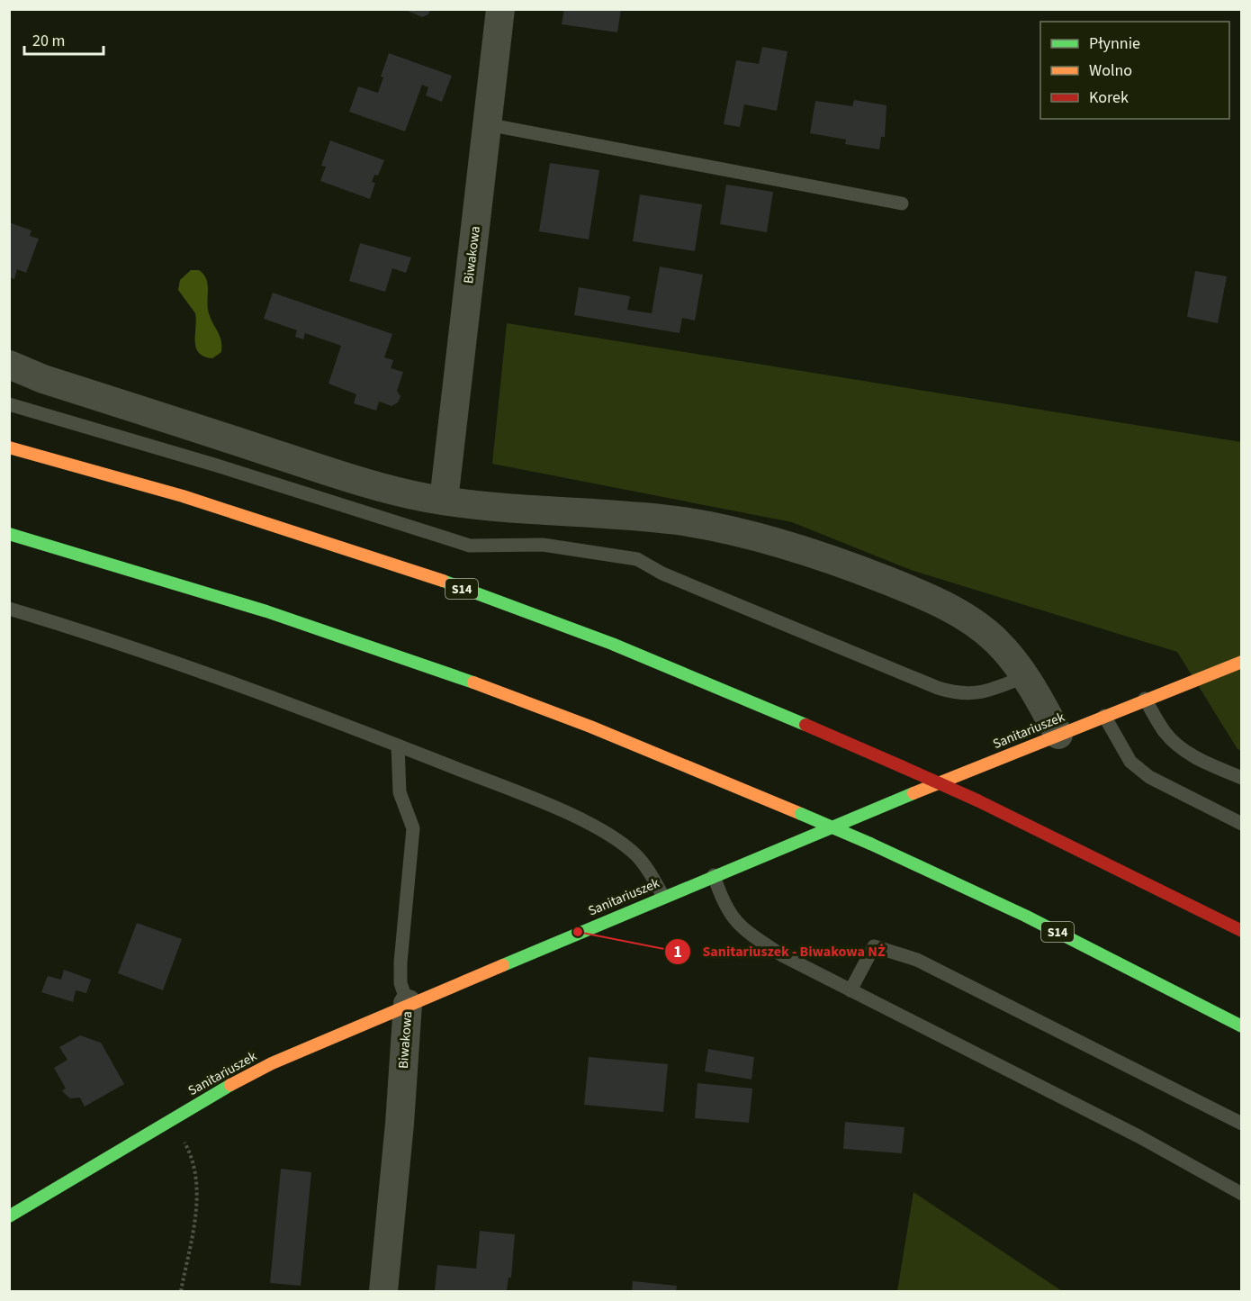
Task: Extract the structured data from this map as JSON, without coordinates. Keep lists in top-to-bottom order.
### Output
{
  "streets": {
    "main road": ["S14", "Sanitariuszek"],
    "street": ["Biwakowa"]
  },
  "crossings": [
    ["Biwakowa", "Sanitariuszek"]
  ],
  "places": ["Sanitariuszek - Biwakowa NŻ"],
  "legend": ["Płynnie", "Wolno", "Korek"],
  "scale_bar": "20 m"
}
